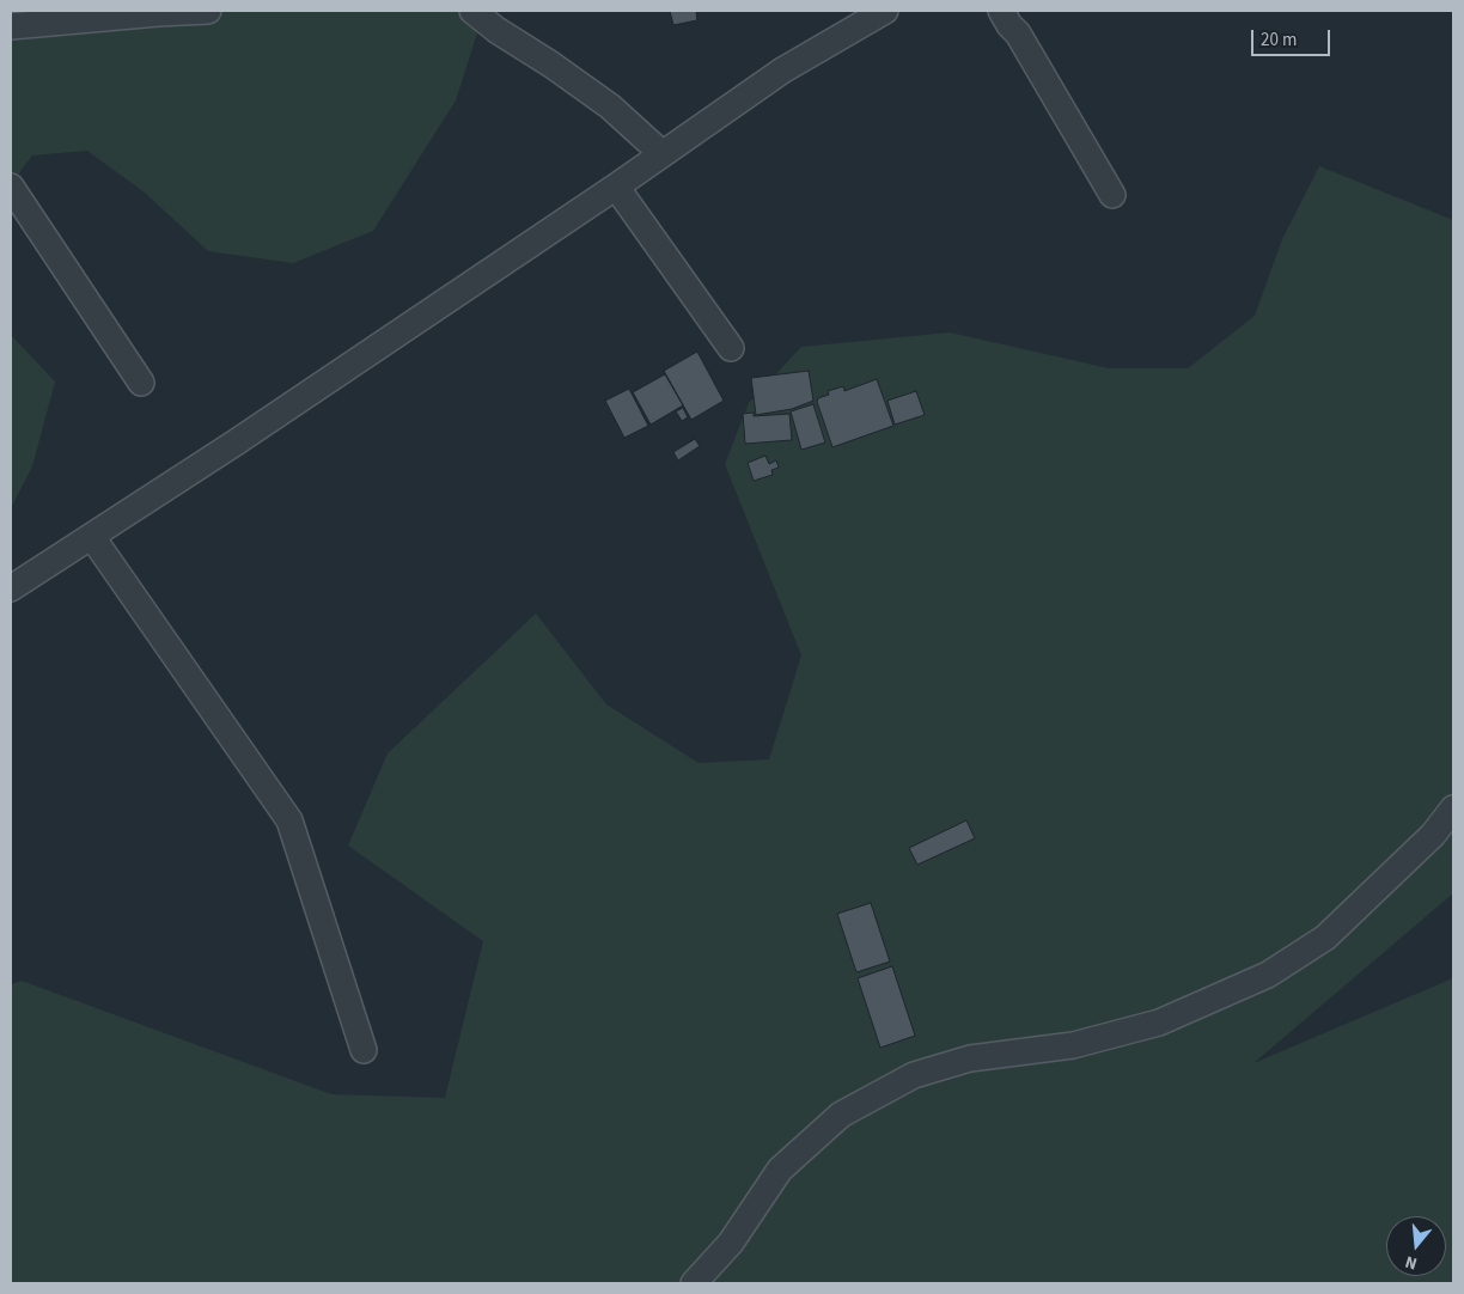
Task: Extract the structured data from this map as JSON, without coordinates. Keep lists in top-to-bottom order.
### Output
{
  "scale_bar": "20 m",
  "north": "bottom"
}
